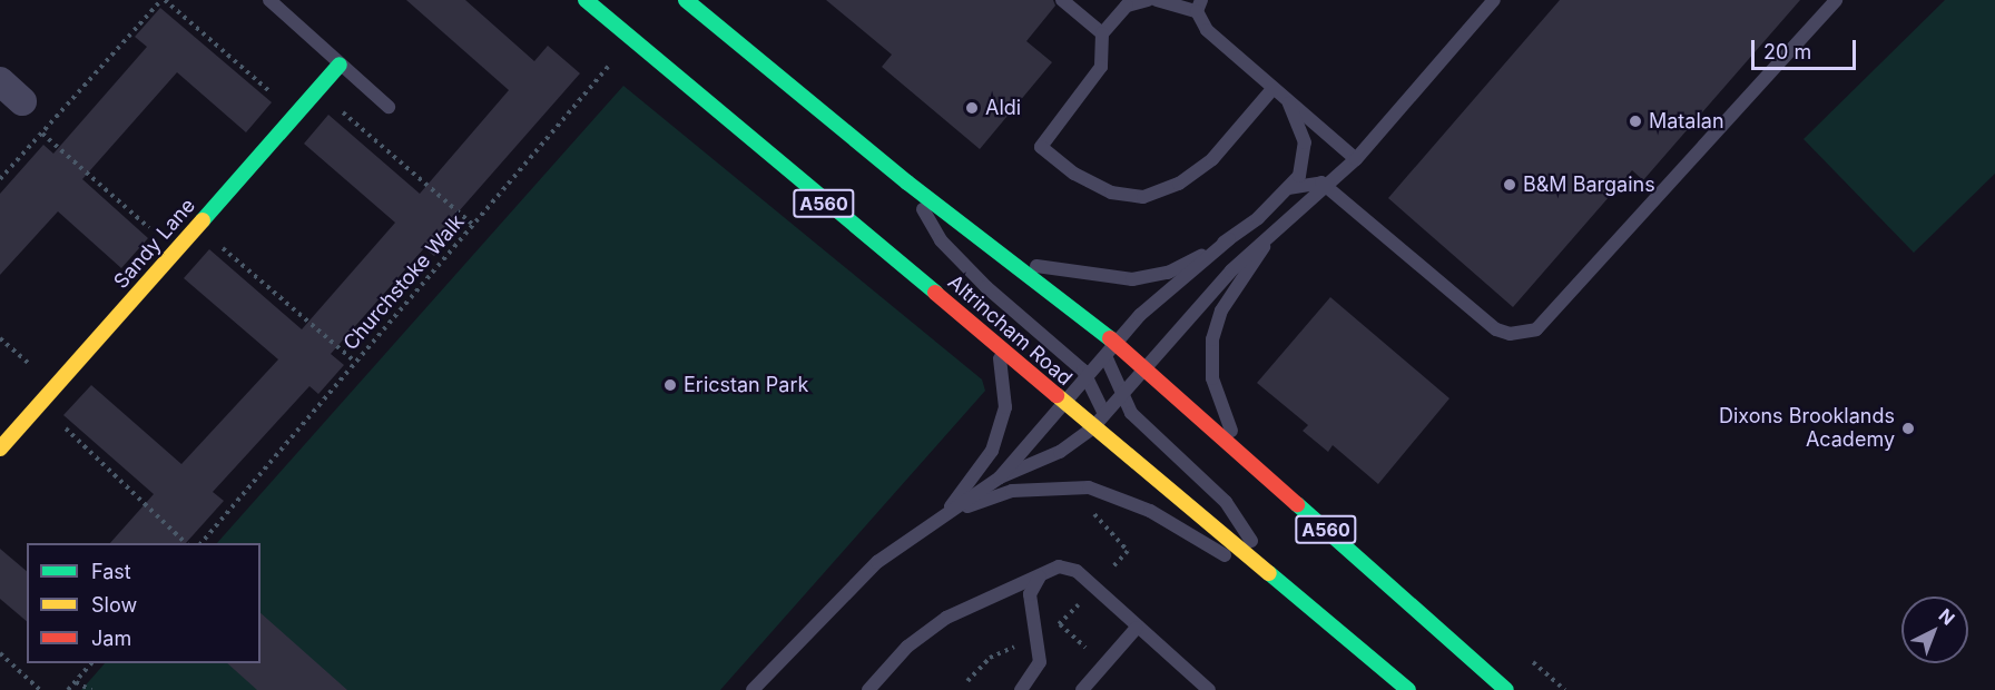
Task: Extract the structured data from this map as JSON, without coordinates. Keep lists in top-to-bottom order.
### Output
{
  "streets": {
    "main road": ["A560", "Sandy Lane", "Altrincham Road"],
    "path": ["Churchstoke Walk"]
  },
  "crossings": [
    ["Churchstoke Walk", "Altrincham Road"]
  ],
  "places": [
    "Aldi",
    "Matalan",
    "B&M Bargains",
    "Ericstan Park",
    "Dixons Brooklands Academy"
  ],
  "legend": ["Fast", "Slow", "Jam"],
  "scale_bar": "20 m",
  "north": "top right"
}
